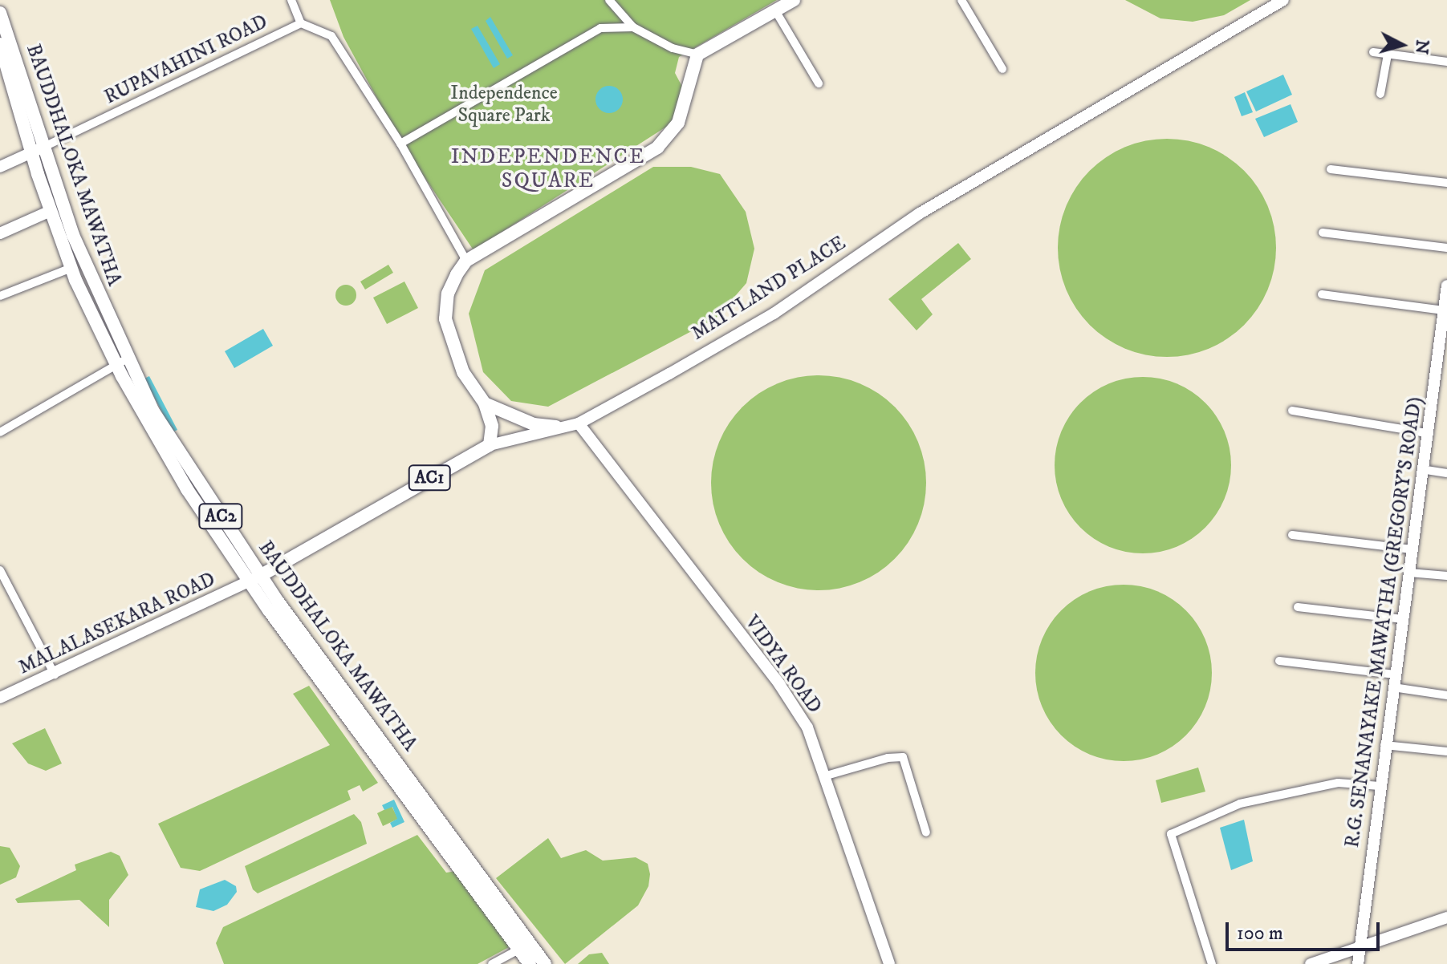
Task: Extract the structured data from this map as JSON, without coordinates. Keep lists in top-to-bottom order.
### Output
{
  "streets": {
    "main road": [
      "BAUDDHALOKA MAWATHA",
      "MAITLAND PLACE",
      "AC1",
      "AC2"
    ],
    "street": [
      "RUPAVAHINI ROAD",
      "R.G. SENANAYAKE MAWATHA (GREGORY'S ROAD)",
      "MALALASEKARA ROAD",
      "VIDYA ROAD"
    ]
  },
  "crossings": [
    ["RUPAVAHINI ROAD", "BAUDDHALOKA MAWATHA"],
    ["BAUDDHALOKA MAWATHA", "MAITLAND PLACE"],
    ["BAUDDHALOKA MAWATHA", "MALALASEKARA ROAD"],
    ["MAITLAND PLACE", "MALALASEKARA ROAD"],
    ["MAITLAND PLACE", "VIDYA ROAD"]
  ],
  "districts": ["INDEPENDENCE SQUARE"],
  "parks": ["Independence Square Park"],
  "scale_bar": "100 m",
  "north": "right"
}
